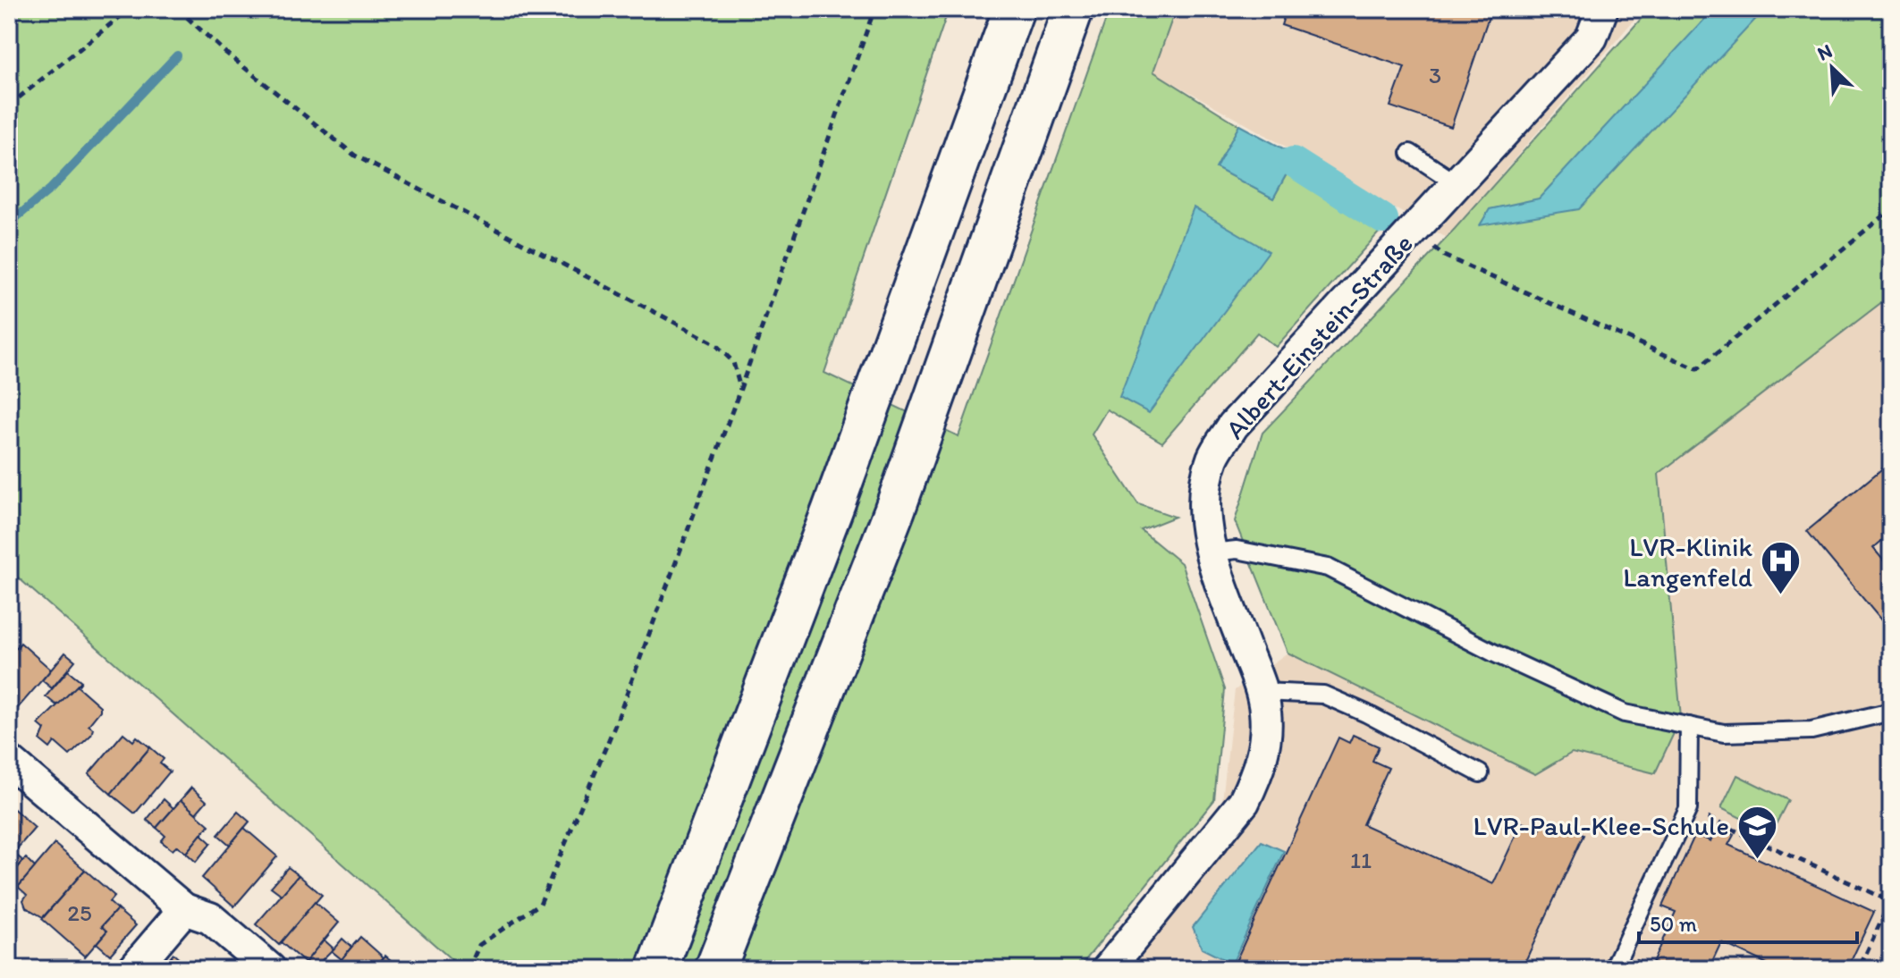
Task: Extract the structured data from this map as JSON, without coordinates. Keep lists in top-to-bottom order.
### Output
{
  "streets": {
    "street": ["Albert-Einstein-Straße"]
  },
  "places": {
    "hospital": ["LVR-Klinik Langenfeld"],
    "school or university": ["LVR-Paul-Klee-Schule"]
  },
  "house_numbers": ["3", "11", "25"],
  "scale_bar": "50 m",
  "north": "top left"
}
